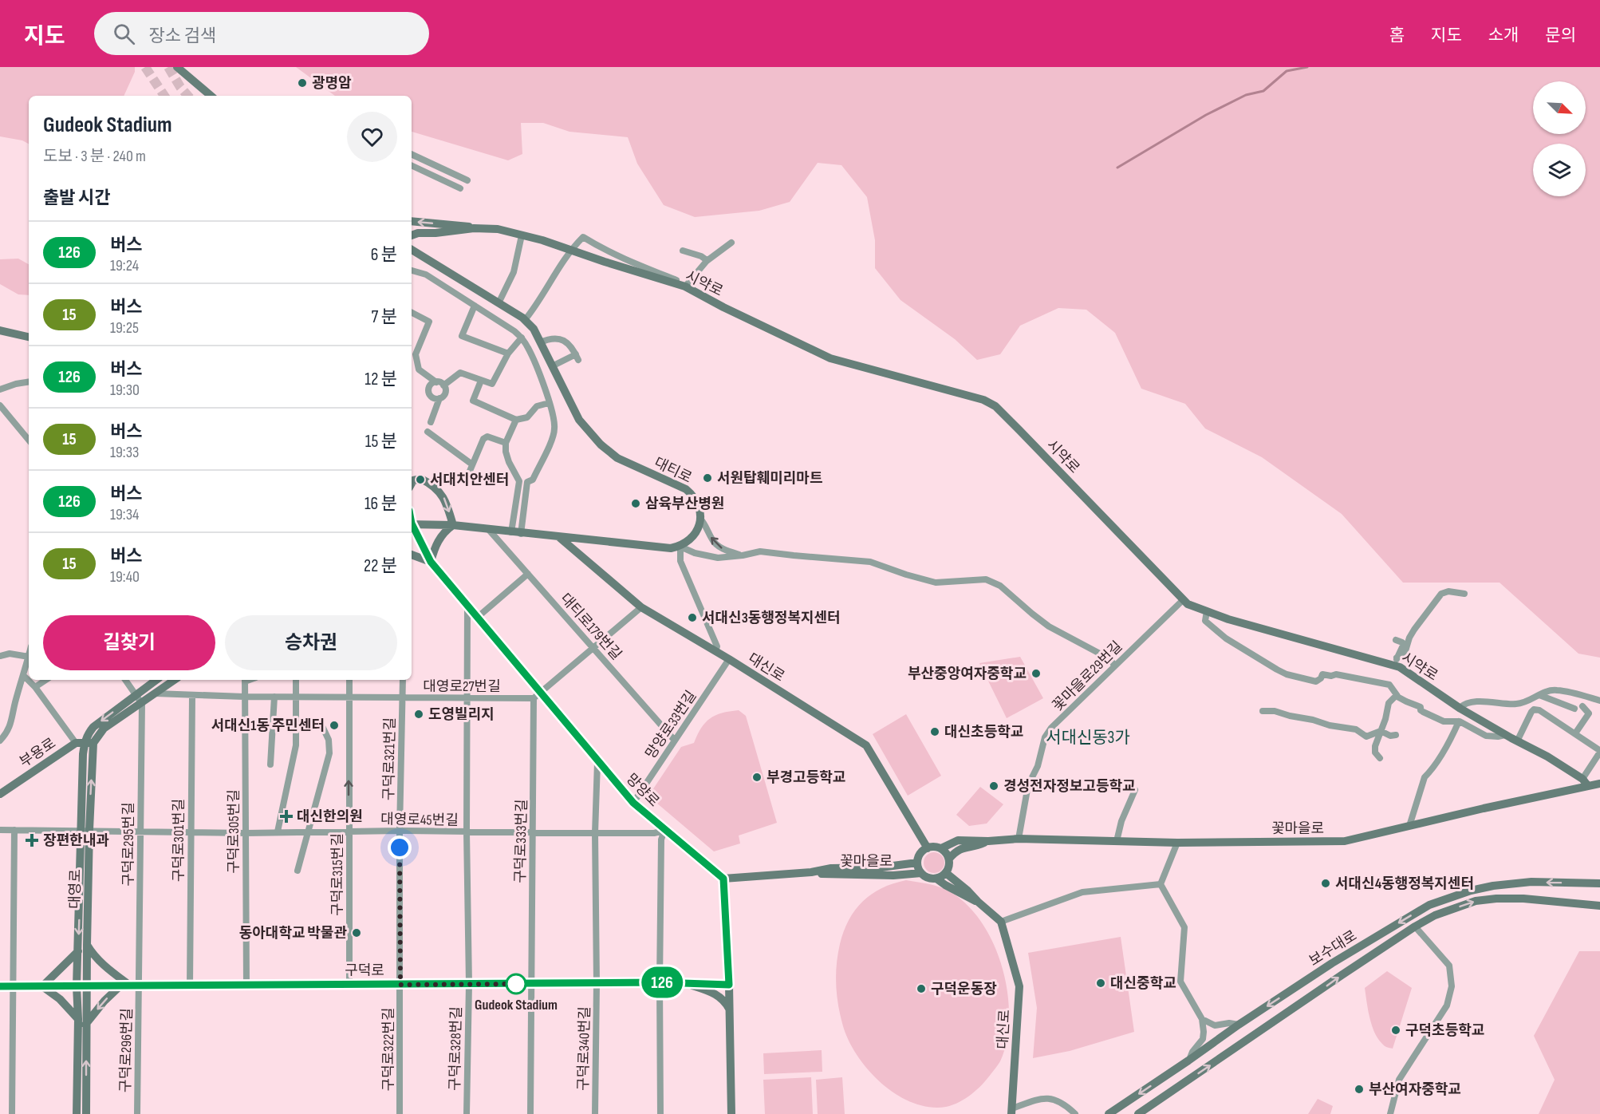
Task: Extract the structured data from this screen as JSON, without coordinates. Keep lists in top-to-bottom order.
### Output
{
  "streets": {
    "main road": [
      "시약로",
      "대티로",
      "대신로",
      "부용로",
      "망양로",
      "꽃마을로",
      "대영로",
      "보수대로",
      "구덕로"
    ],
    "street": [
      "대티로179번길",
      "꽃마을로29번길",
      "대영로27번길",
      "망양로33번길",
      "구덕로321번길",
      "대영로45번길",
      "구덕로305번길",
      "구덕로301번길",
      "구덕로333번길",
      "구덕로295번길",
      "구덕로315번길",
      "구덕로328번길",
      "구덕로340번길",
      "구덕로322번길",
      "구덕로296번길"
    ]
  },
  "crossings": [
    ["시약로", "꽃마을로29번길"],
    ["시약로", "꽃마을로"],
    ["대티로179번길", "망양로33번길"],
    ["대신로", "망양로33번길"],
    ["대신로", "꽃마을로"],
    ["꽃마을로29번길", "꽃마을로"],
    ["대영로27번길", "구덕로321번길"],
    ["대영로27번길", "망양로"],
    ["대영로27번길", "구덕로305번길"],
    ["대영로27번길", "구덕로301번길"],
    ["대영로27번길", "구덕로333번길"],
    ["대영로27번길", "구덕로315번길"],
    ["대영로27번길", "구덕로328번길"],
    ["망양로33번길", "망양로"],
    ["부용로", "대영로"],
    ["구덕로321번길", "대영로45번길"],
    ["구덕로321번길", "구덕로"],
    ["구덕로321번길", "구덕로322번길"],
    ["망양로", "대영로45번길"],
    ["망양로", "꽃마을로"],
    ["망양로", "구덕로333번길"],
    ["망양로", "구덕로328번길"],
    ["망양로", "구덕로340번길"],
    ["대영로45번길", "구덕로305번길"],
    ["대영로45번길", "구덕로301번길"],
    ["대영로45번길", "구덕로333번길"],
    ["대영로45번길", "구덕로295번길"],
    ["대영로45번길", "구덕로315번길"],
    ["대영로45번길", "대영로"],
    ["대영로45번길", "구덕로328번길"],
    ["대영로45번길", "구덕로340번길"],
    ["구덕로305번길", "구덕로"],
    ["구덕로301번길", "구덕로"],
    ["구덕로333번길", "구덕로"],
    ["구덕로295번길", "구덕로"],
    ["구덕로295번길", "구덕로296번길"],
    ["구덕로315번길", "구덕로"],
    ["대영로", "구덕로"],
    ["구덕로", "구덕로328번길"],
    ["구덕로", "구덕로340번길"],
    ["구덕로", "구덕로322번길"],
    ["구덕로", "구덕로296번길"]
  ],
  "districts": ["서대신동3가"],
  "places": {
    "other": [
      "광명암",
      "서원탑훼미리마트",
      "서대치안센터",
      "삼육부산병원",
      "서대신3동행정복지센터",
      "부산중앙여자중학교",
      "도영빌리지",
      "서대신1동 주민센터",
      "대신초등학교",
      "부경고등학교",
      "경성전자정보고등학교",
      "서대신4동행정복지센터",
      "동아대학교 박물관",
      "대신중학교",
      "Gudeok Stadium",
      "구덕운동장",
      "구덕초등학교",
      "부산여자중학교"
    ],
    "health": ["대신한의원", "장편한내과"]
  },
  "lines": ["bus line 126"],
  "north": "bottom right",
  "page": {
    "header": "지도",
    "search": "장소 검색",
    "nav": [
      "홈",
      "지도",
      "소개",
      "문의"
    ],
    "on_map": "126",
    "heading": [
      ["Gudeok Stadium", "도보 · 3 분 · 240 m"],
      "출발 시간"
    ],
    "list": [
      {
        "mark": "126",
        "name": "버스",
        "note": "19:24",
        "value": "6 분"
      },
      {
        "mark": "15",
        "name": "버스",
        "note": "19:25",
        "value": "7 분"
      },
      {
        "mark": "126",
        "name": "버스",
        "note": "19:30",
        "value": "12 분"
      },
      {
        "mark": "15",
        "name": "버스",
        "note": "19:33",
        "value": "15 분"
      },
      {
        "mark": "126",
        "name": "버스",
        "note": "19:34",
        "value": "16 분"
      },
      {
        "mark": "15",
        "name": "버스",
        "note": "19:40",
        "value": "22 분"
      }
    ],
    "buttons": ["길찾기", "승차권"]
  }
}
